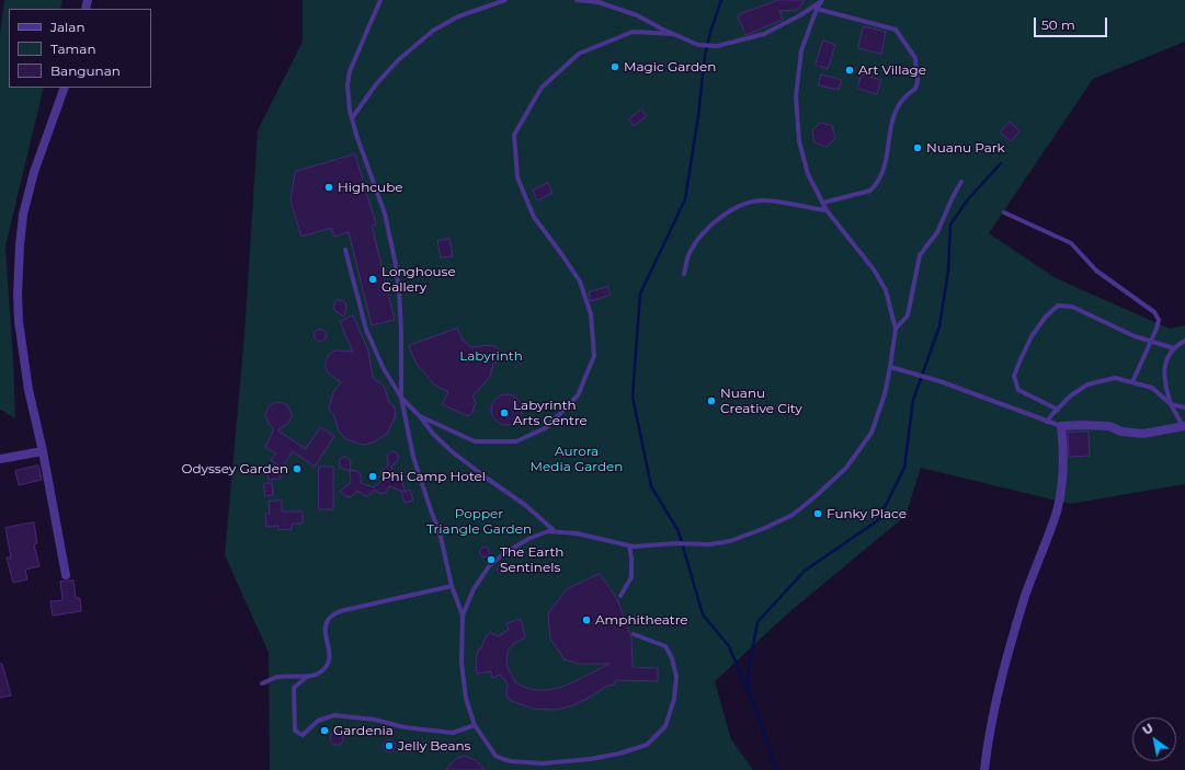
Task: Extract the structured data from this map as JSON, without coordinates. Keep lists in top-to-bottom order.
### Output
{
  "parks": ["Labyrinth", "Aurora Media Garden", "Popper Triangle Garden"],
  "places": [
    "Magic Garden",
    "Art Village",
    "Nuanu Park",
    "Highcube",
    "Longhouse Gallery",
    "Nuanu Creative City",
    "Labyrinth Arts Centre",
    "Odyssey Garden",
    "Phi Camp Hotel",
    "Funky Place",
    "The Earth Sentinels",
    "Amphitheatre",
    "Gardenia",
    "Jelly Beans"
  ],
  "legend": ["Jalan", "Taman", "Bangunan"],
  "scale_bar": "50 m",
  "north": "top left"
}
